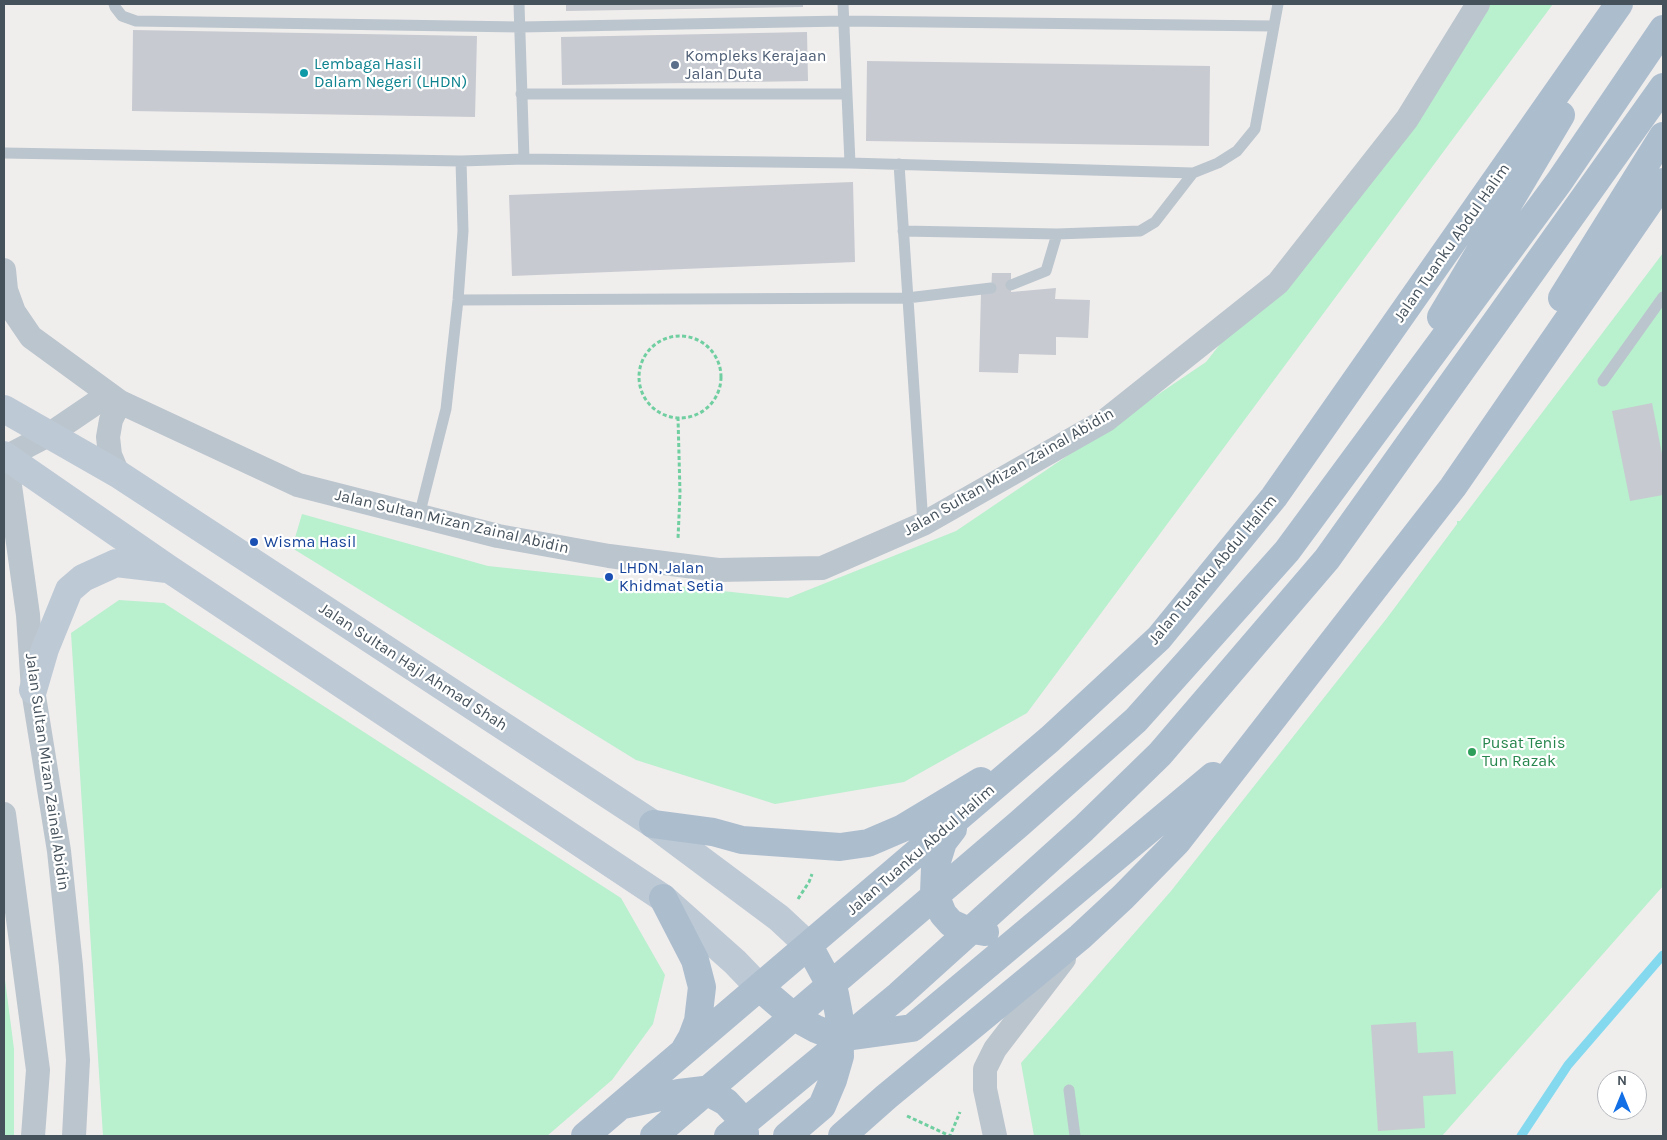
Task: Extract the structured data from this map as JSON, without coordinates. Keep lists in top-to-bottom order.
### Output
{
  "streets": {
    "main road": ["Jalan Tuanku Abdul Halim"],
    "street": ["Jalan Sultan Mizan Zainal Abidin", "Jalan Sultan Haji Ahmad Shah"]
  },
  "crossings": [
    ["Jalan Tuanku Abdul Halim", "Jalan Sultan Haji Ahmad Shah"]
  ],
  "places": [
    "Kompleks Kerajaan Jalan Duta",
    "Lembaga Hasil Dalam Negeri (LHDN)",
    "Wisma Hasil",
    "LHDN, Jalan Khidmat Setia",
    "Pusat Tenis Tun Razak"
  ],
  "north": "top"
}
